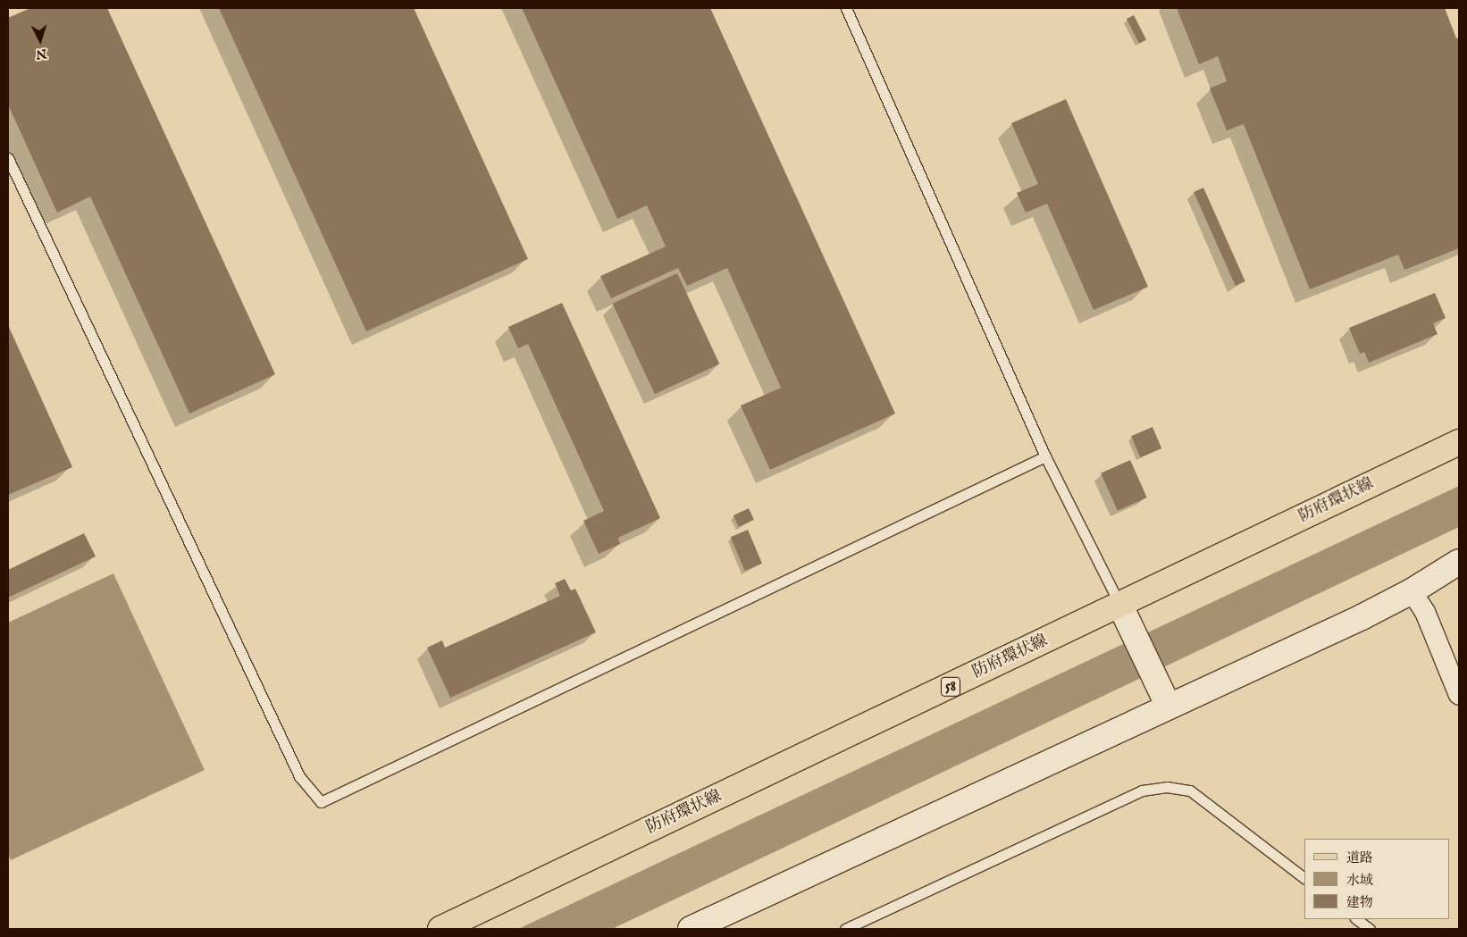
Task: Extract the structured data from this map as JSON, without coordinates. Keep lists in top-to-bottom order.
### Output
{
  "streets": {
    "main road": ["防府環状線", "58"]
  },
  "legend": ["道路", "水域", "建物"],
  "north": "bottom"
}
